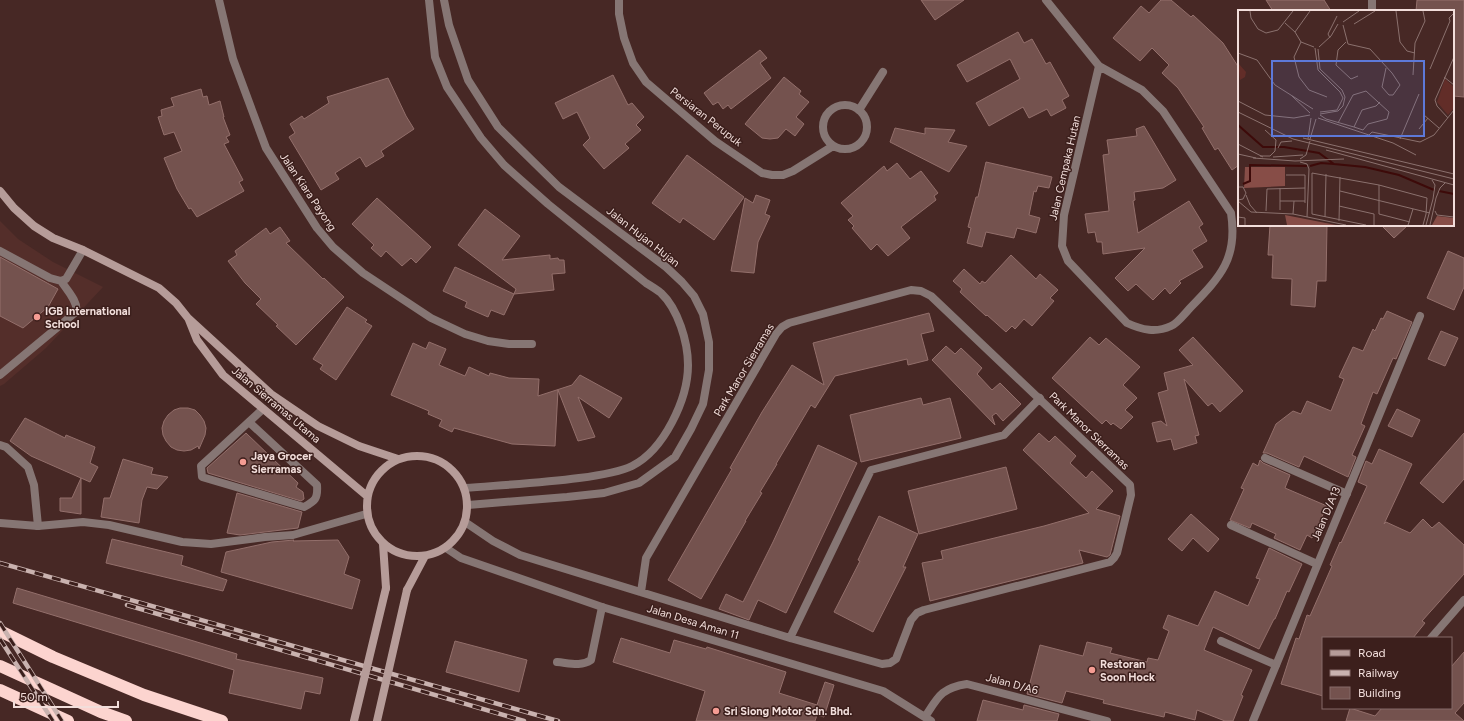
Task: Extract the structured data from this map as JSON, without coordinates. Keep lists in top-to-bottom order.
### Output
{
  "streets": {
    "street": [
      "Persiaran Perupuk",
      "Jalan Cempaka Hutan",
      "Jalan Kiara Payong",
      "Jalan Hujan Hujan",
      "Park Manor Sierramas",
      "Jalan Sierramas Utama",
      "Jalan D/A13",
      "Jalan Desa Aman 11",
      "Jalan D/A6"
    ]
  },
  "crossings": [
    ["Jalan Hujan Hujan", "Park Manor Sierramas"],
    ["Jalan Hujan Hujan", "Jalan Sierramas Utama"],
    ["Jalan Hujan Hujan", "Jalan Desa Aman 11"],
    ["Park Manor Sierramas", "Jalan Sierramas Utama"],
    ["Park Manor Sierramas", "Jalan Desa Aman 11"],
    ["Jalan Sierramas Utama", "Jalan Desa Aman 11"],
    ["Jalan Desa Aman 11", "Jalan D/A6"]
  ],
  "places": [
    "IGB International School",
    "Jaya Grocer Sierramas",
    "Restoran Soon Hock",
    "Sri Siong Motor Sdn. Bhd."
  ],
  "legend": ["Road", "Railway", "Building"],
  "scale_bar": "50 m"
}
